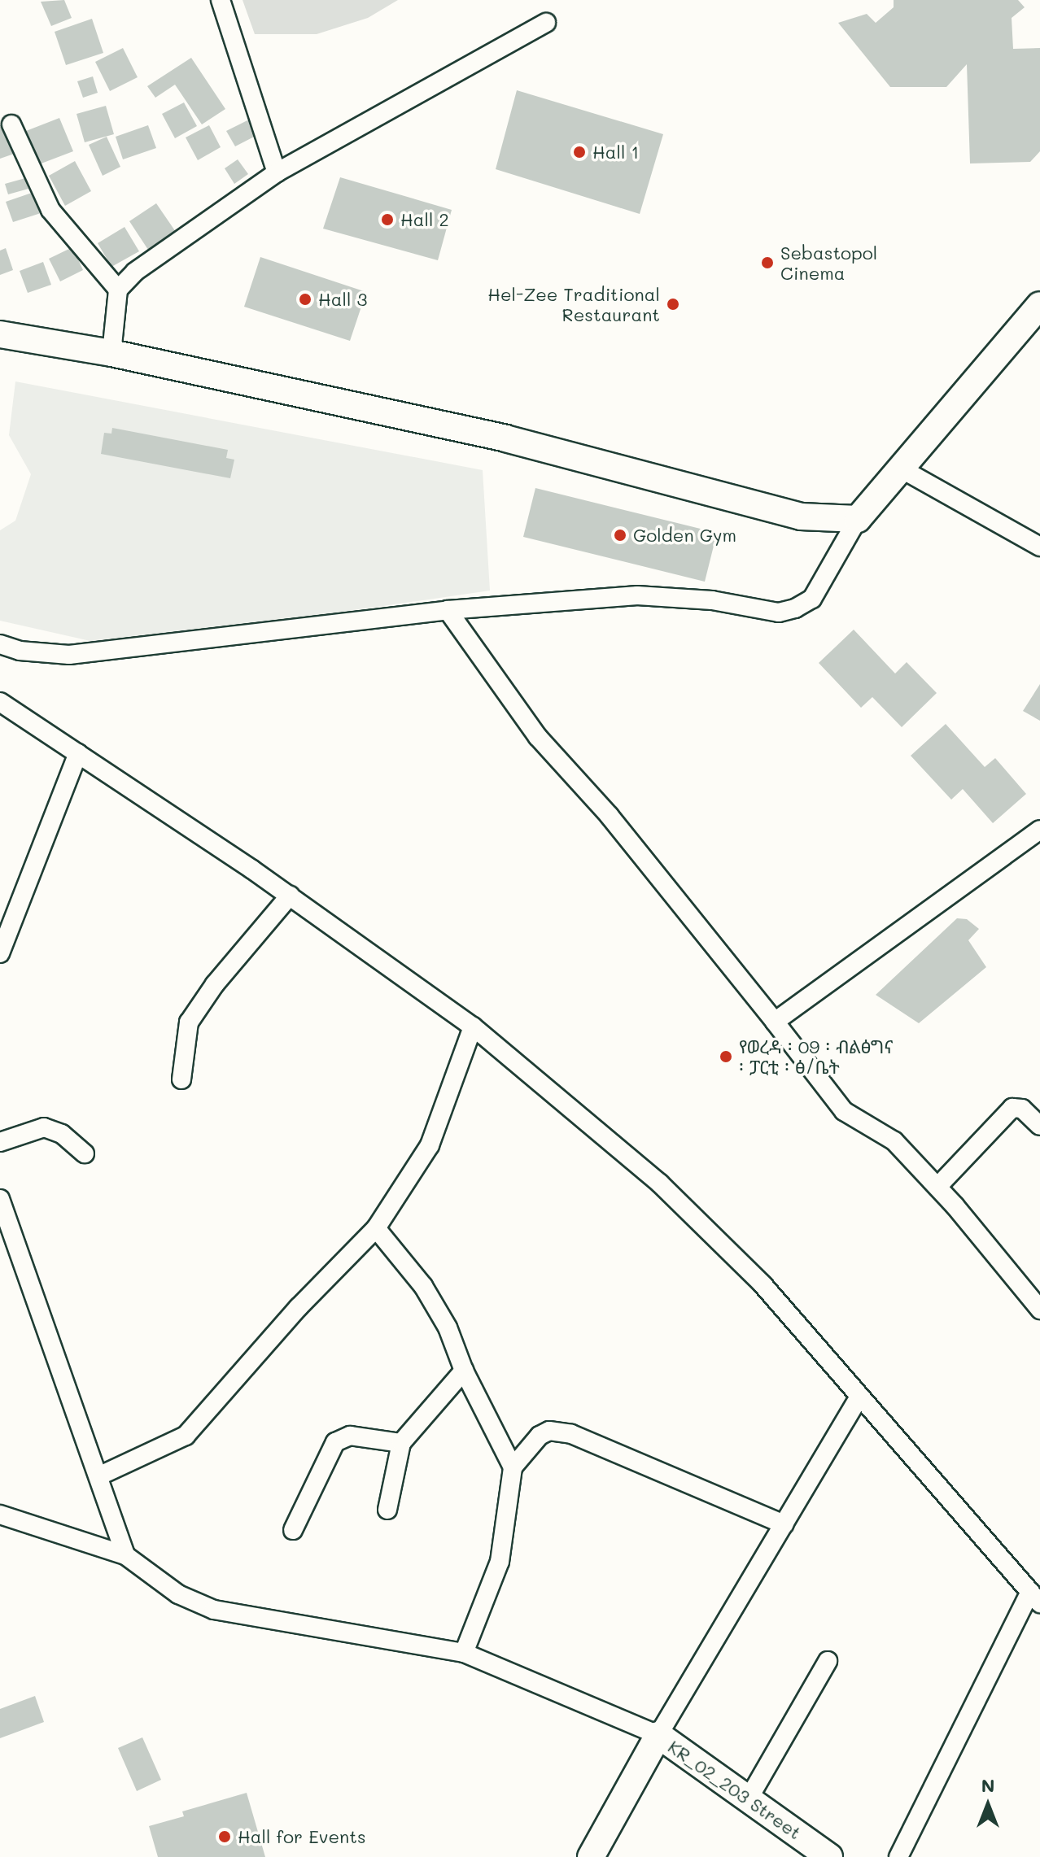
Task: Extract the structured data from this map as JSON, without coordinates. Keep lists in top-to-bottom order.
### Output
{
  "streets": {
    "street": ["KR_02_203 Street"]
  },
  "places": [
    "Hall 1",
    "Hall 2",
    "Sebastopol Cinema",
    "Hall 3",
    "Hel-Zee Traditional Restaurant",
    "Golden Gym",
    "የወረዳ ፡ 09 ፡ ብልፅግና ፡ ፓርቲ ፡ ፅ/ቤት",
    "Hall for Events"
  ],
  "north": "top"
}
